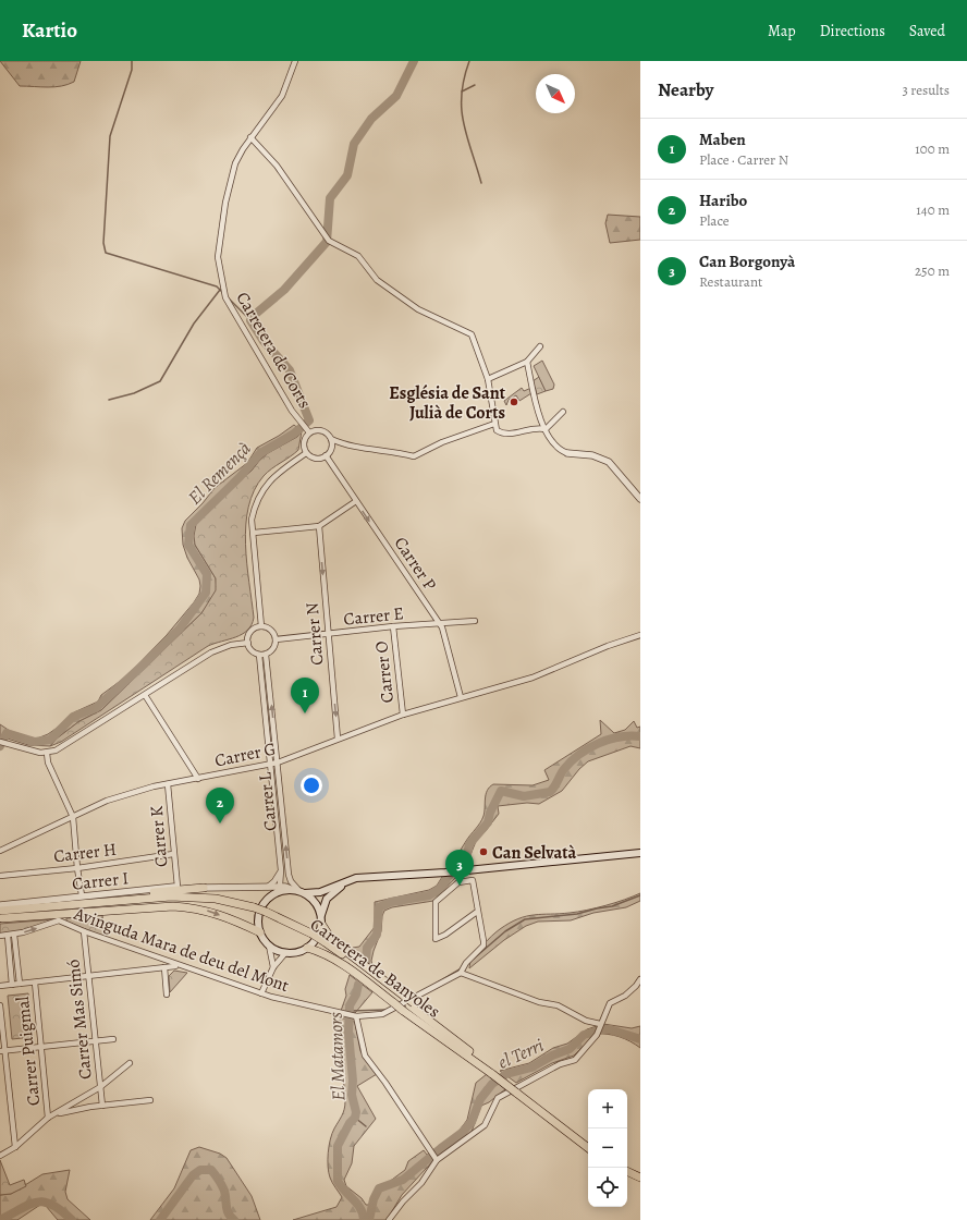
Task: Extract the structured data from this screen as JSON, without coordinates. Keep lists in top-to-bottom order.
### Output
{
  "streets": {
    "street": [
      "Carretera de Corts",
      "Carrer P",
      "Carrer E",
      "Carrer N",
      "Carrer O",
      "Carrer G",
      "Carrer L",
      "Carrer K",
      "Carrer H",
      "Carrer I",
      "Avinguda Mara de deu del Mont",
      "Carrer Mas Simó",
      "Carrer Puigmal"
    ]
  },
  "crossings": [
    ["Carretera de Corts", "Carrer P"],
    ["Carrer P", "Carrer E"],
    ["Carrer P", "Carrer G"],
    ["Carrer E", "Carrer N"],
    ["Carrer E", "Carrer O"],
    ["Carrer E", "Carrer L"],
    ["Carrer N", "Carrer G"],
    ["Carrer O", "Carrer G"],
    ["Carrer G", "Carrer L"],
    ["Carrer G", "Carrer K"],
    ["Carrer L", "Carrer I"],
    ["Carrer K", "Carrer H"],
    ["Carrer K", "Carrer I"],
    ["Avinguda Mara de deu del Mont", "Carrer Mas Simó"]
  ],
  "one_way": ["Carrer P", "Carrer N"],
  "water": ["El Remençà", "el Terri", "El Matamors"],
  "places": ["Església de Sant Julià de Corts", "Can Selvatà"],
  "north": "bottom right",
  "page": {
    "header": "Kartio",
    "nav": ["Map", "Directions", "Saved"],
    "heading": ["Nearby", "3 results"],
    "list": [
      {
        "mark": "1",
        "name": "Maben",
        "note": "Place · Carrer N",
        "value": "100 m"
      },
      {
        "mark": "2",
        "name": "Haribo",
        "note": "Place",
        "value": "140 m"
      },
      {
        "mark": "3",
        "name": "Can Borgonyà",
        "note": "Restaurant",
        "value": "250 m"
      }
    ],
    "pins": ["1", "2", "3"],
    "map_buttons": ["+", "−"]
  }
}
